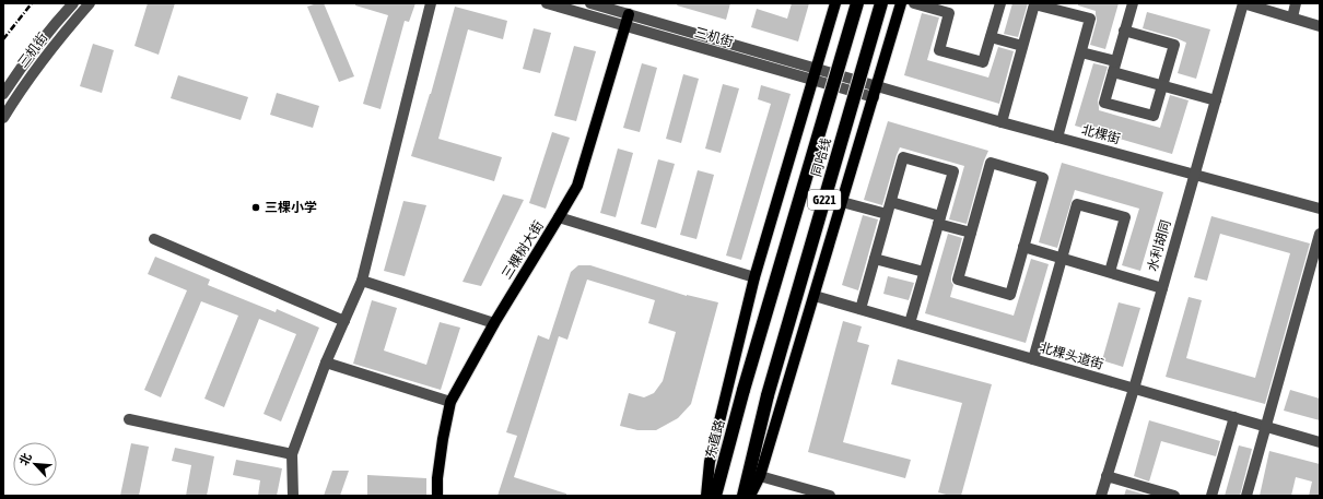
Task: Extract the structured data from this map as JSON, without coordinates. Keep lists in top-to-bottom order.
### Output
{
  "streets": {
    "highway": ["同哈线", "G221", "东直路"],
    "main road": ["三棵树大街"],
    "street": [
      "三机街",
      "北棵街",
      "水利胡同",
      "北棵头道街"
    ]
  },
  "crossings": [
    ["三机街", "北棵街"],
    ["三机街", "三棵树大街"],
    ["北棵街", "水利胡同"],
    ["同哈线", "东直路"],
    ["水利胡同", "北棵头道街"]
  ],
  "places": ["三棵小学"],
  "north": "top left"
}
